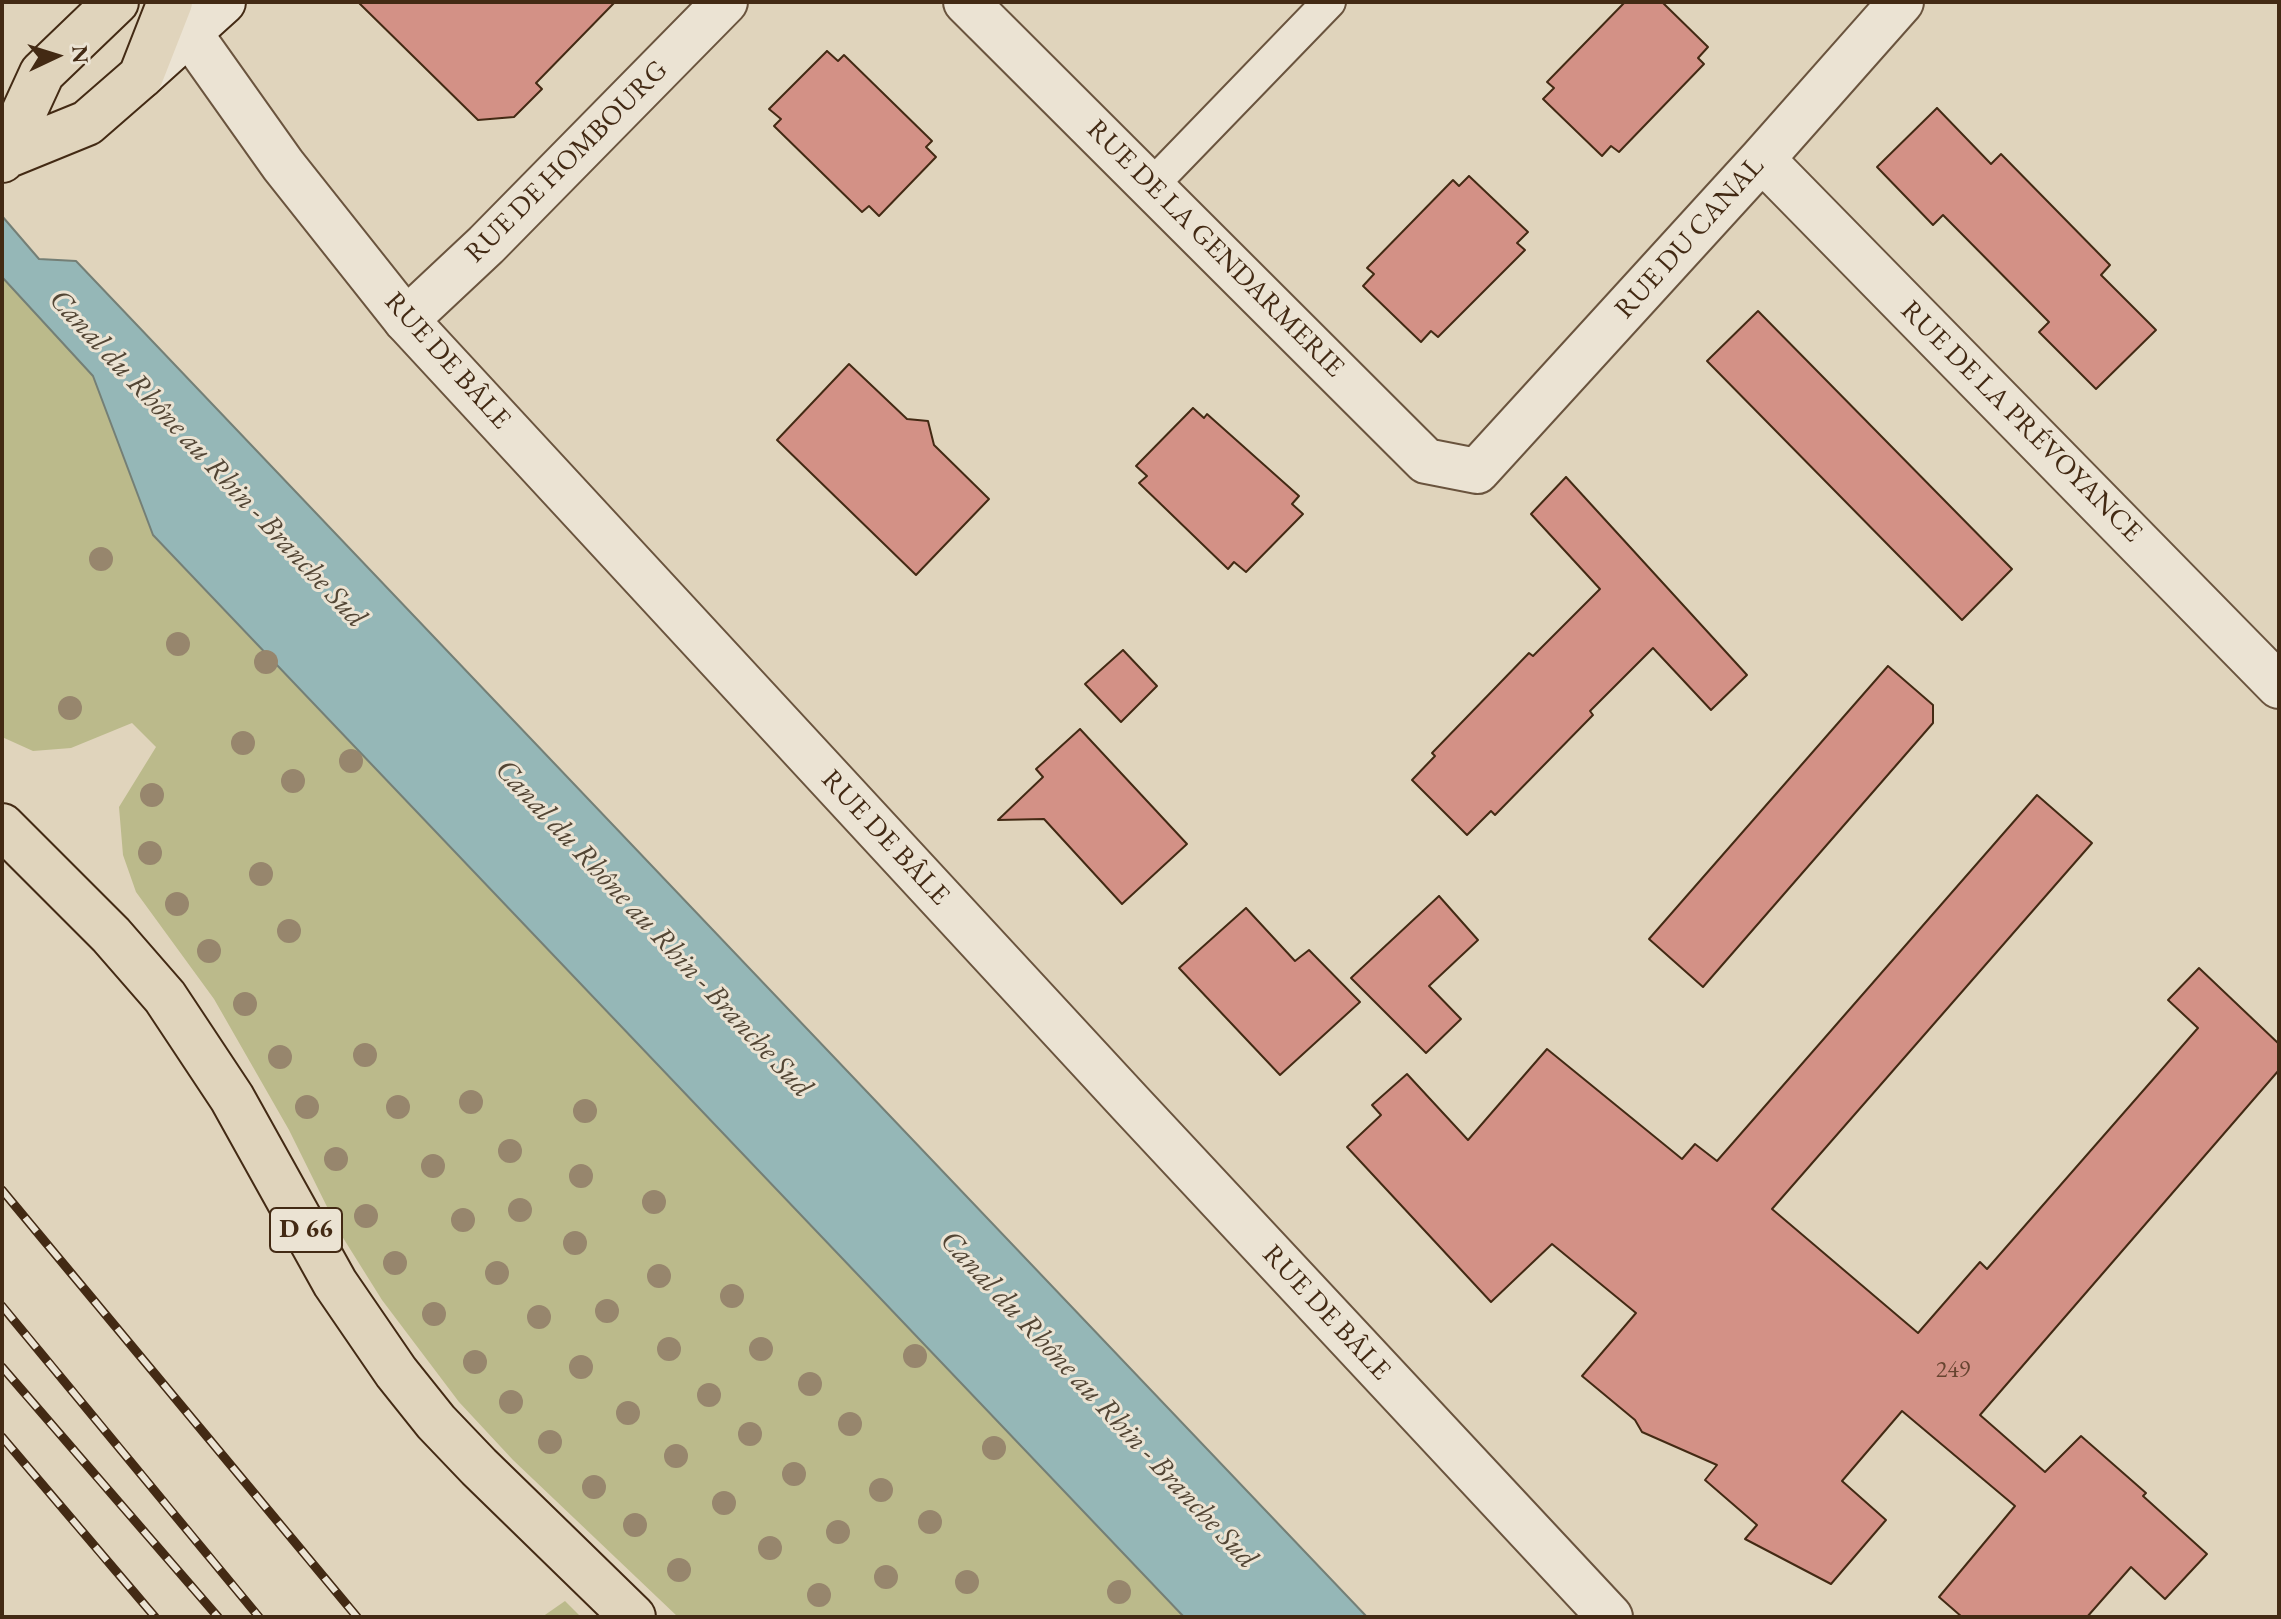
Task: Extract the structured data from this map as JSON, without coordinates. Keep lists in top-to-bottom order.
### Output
{
  "streets": {
    "main road": ["D 66"],
    "street": [
      "RUE DE HOMBOURG",
      "RUE DU CANAL",
      "RUE DE LA GENDARMERIE",
      "RUE DE BÂLE",
      "RUE DE LA PRÉVOYANCE"
    ]
  },
  "crossings": [
    ["RUE DE HOMBOURG", "RUE DE BÂLE"],
    ["RUE DU CANAL", "RUE DE LA GENDARMERIE"],
    ["RUE DU CANAL", "RUE DE LA PRÉVOYANCE"]
  ],
  "water": ["Canal du Rhône au Rhin - Branche Sud"],
  "house_numbers": ["249"],
  "north": "right"
}
